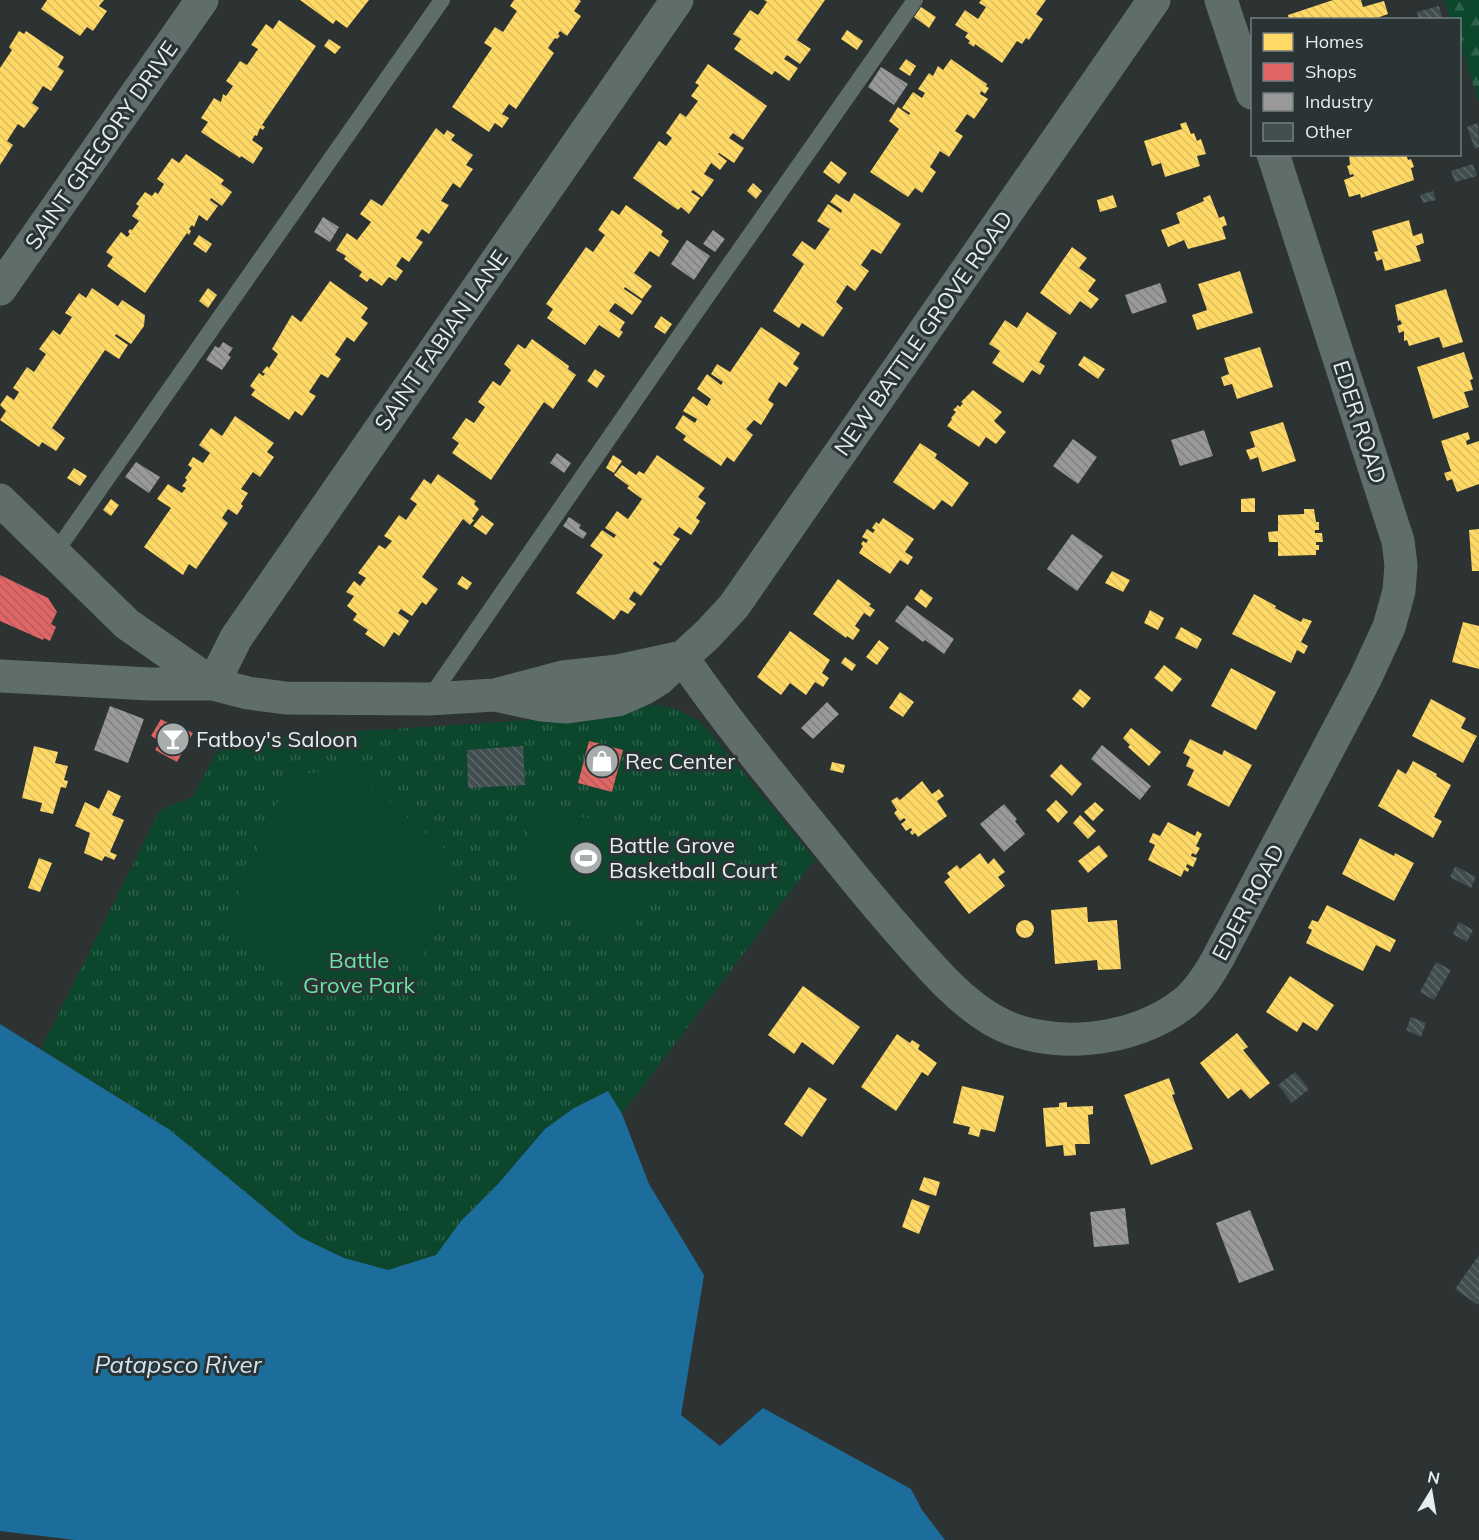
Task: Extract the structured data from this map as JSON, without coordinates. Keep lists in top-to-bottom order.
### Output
{
  "streets": {
    "street": [
      "SAINT GREGORY DRIVE",
      "NEW BATTLE GROVE ROAD",
      "SAINT FABIAN LANE",
      "EDER ROAD"
    ]
  },
  "crossings": [
    ["NEW BATTLE GROVE ROAD", "SAINT FABIAN LANE"],
    ["NEW BATTLE GROVE ROAD", "EDER ROAD"]
  ],
  "water": ["Patapsco River"],
  "parks": ["Battle Grove Park"],
  "places": {
    "bar": ["Fatboy's Saloon"],
    "shop": ["Rec Center"],
    "sports": ["Battle Grove Basketball Court"]
  },
  "legend": [
    "Homes",
    "Shops",
    "Industry",
    "Other"
  ],
  "north": "top"
}
